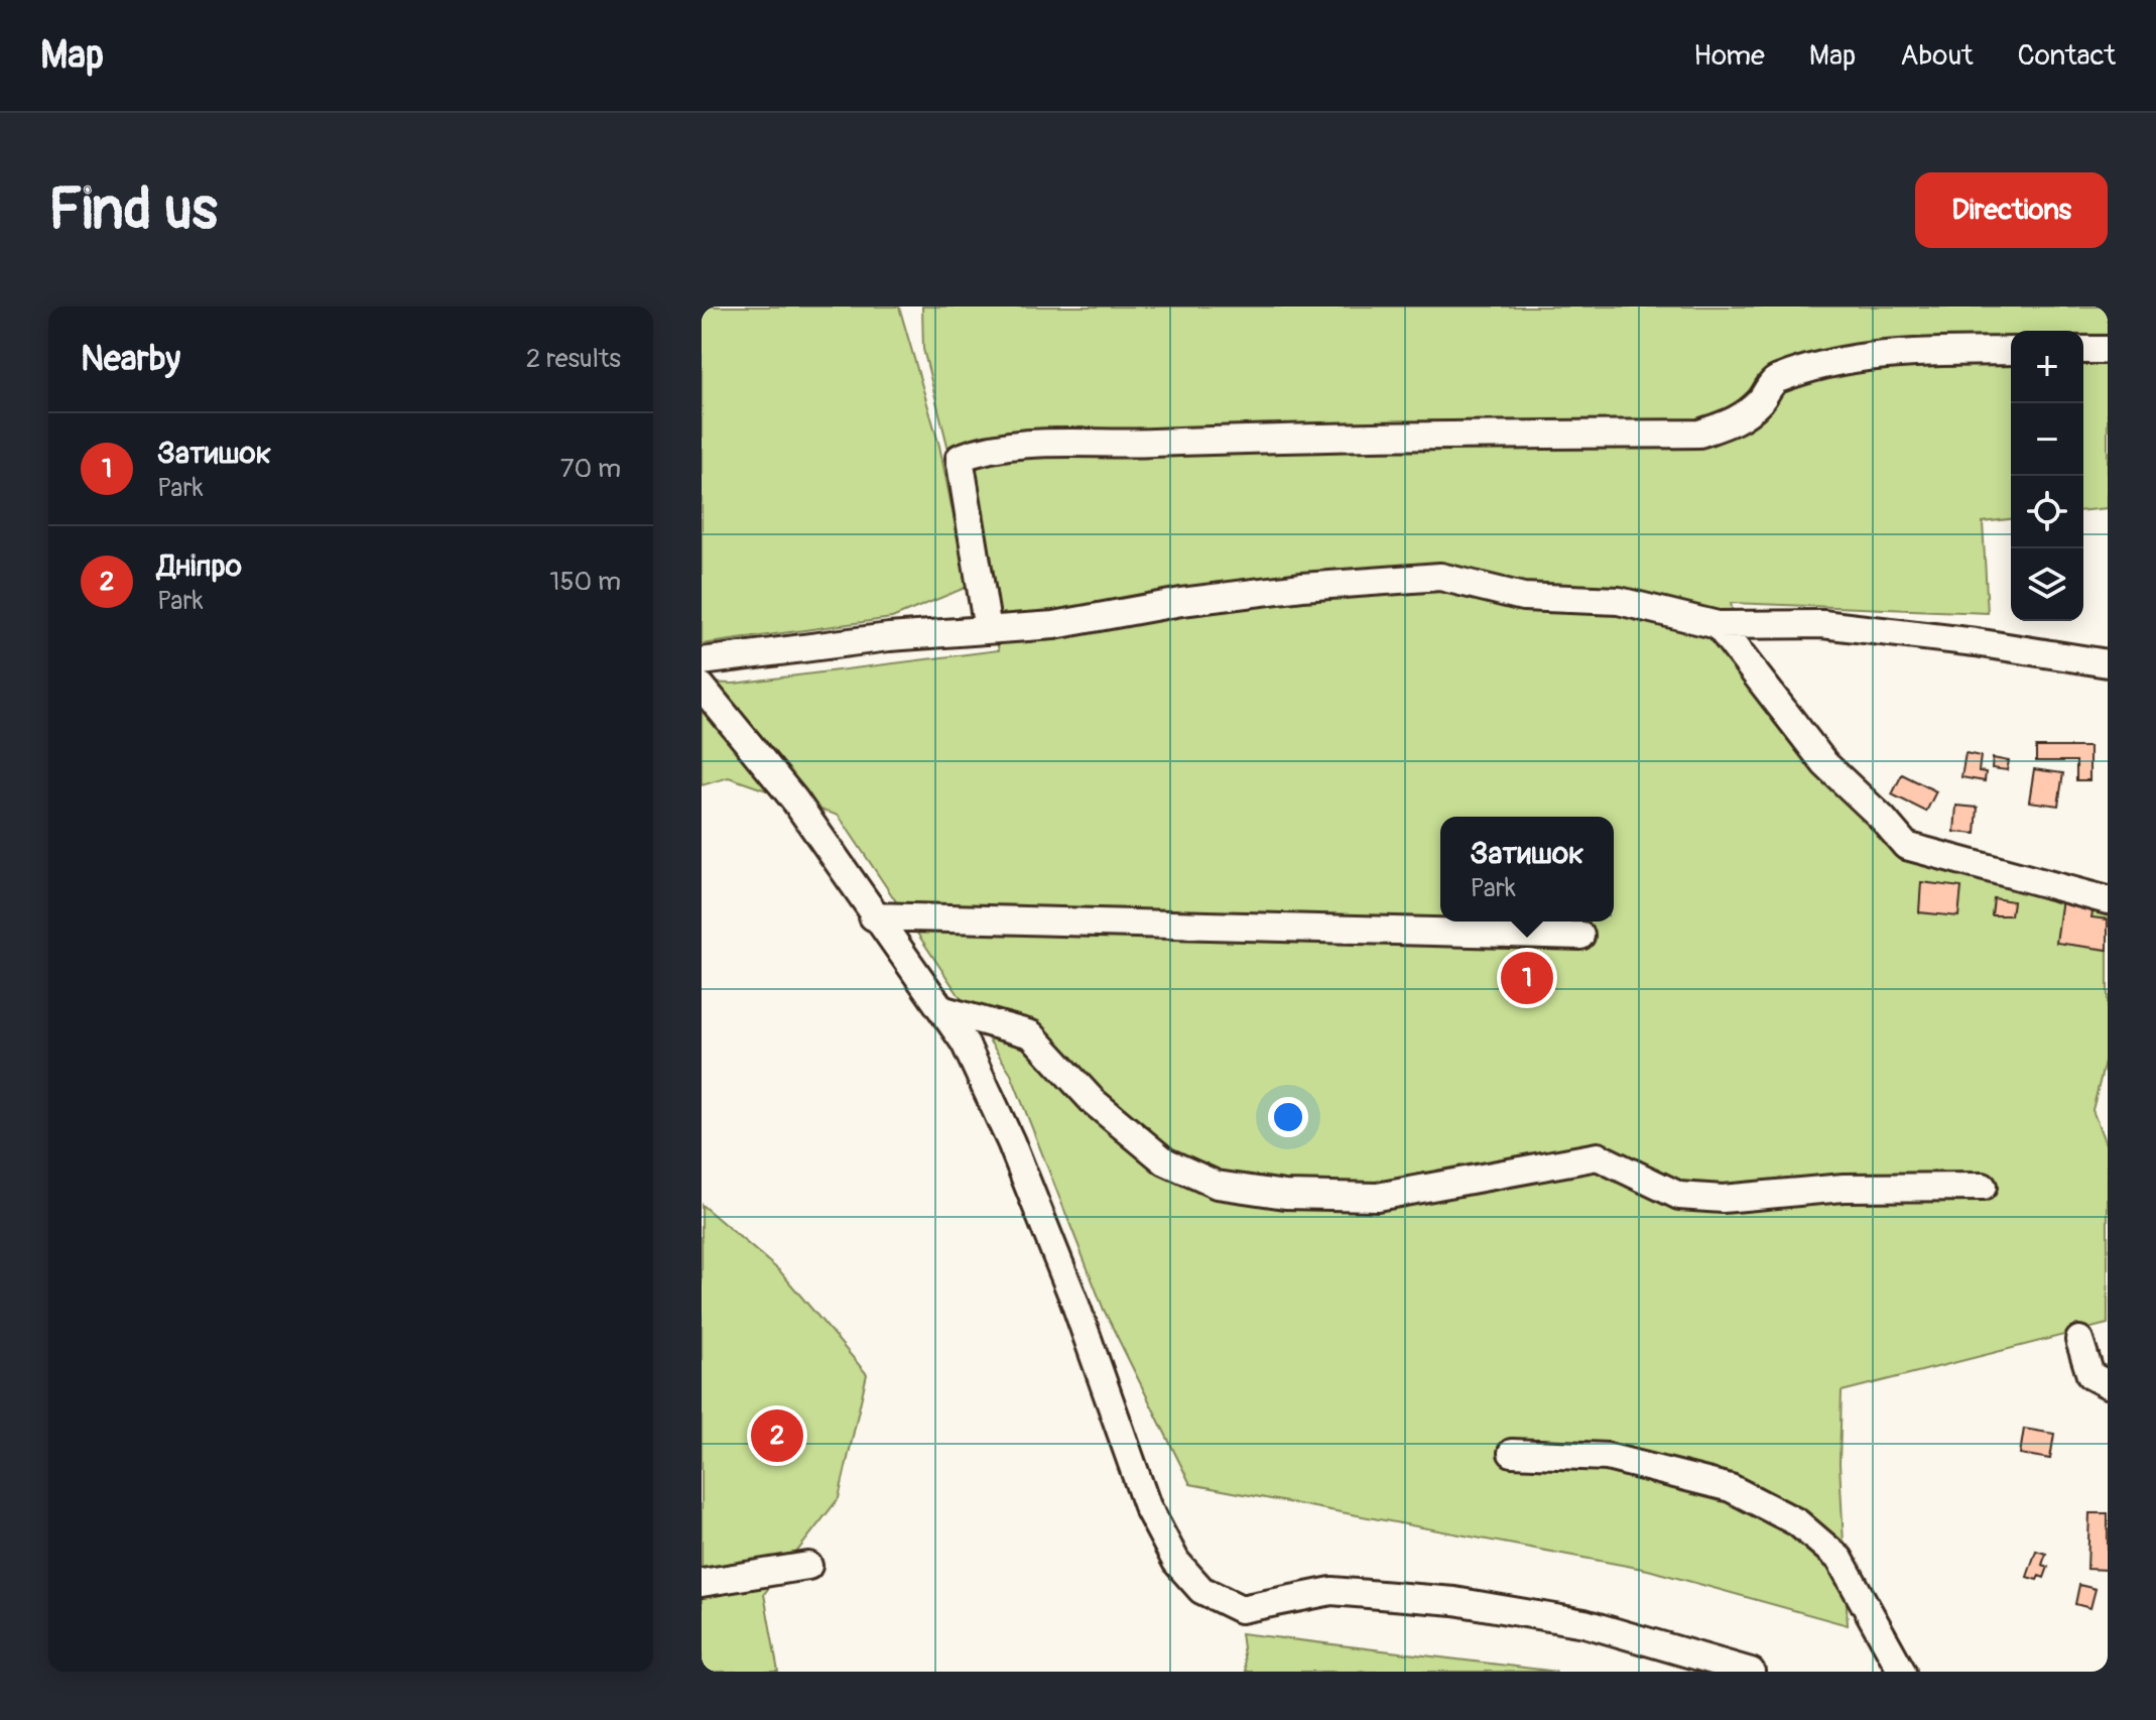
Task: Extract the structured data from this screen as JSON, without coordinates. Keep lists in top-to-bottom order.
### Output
{
  "page": {
    "header": "Map",
    "nav": [
      "Home",
      "Map",
      "About",
      "Contact"
    ],
    "buttons": "Directions",
    "title": "Find us",
    "heading": ["Nearby", "2 results"],
    "map_buttons": ["+", "−"],
    "list": [
      {
        "mark": "1",
        "name": "Затишок",
        "note": "Park",
        "value": "70 m"
      },
      {
        "mark": "2",
        "name": "Дніпро",
        "note": "Park",
        "value": "150 m"
      }
    ],
    "popup": ["Затишок", "Park"],
    "pins": ["1", "2"]
  }
}
